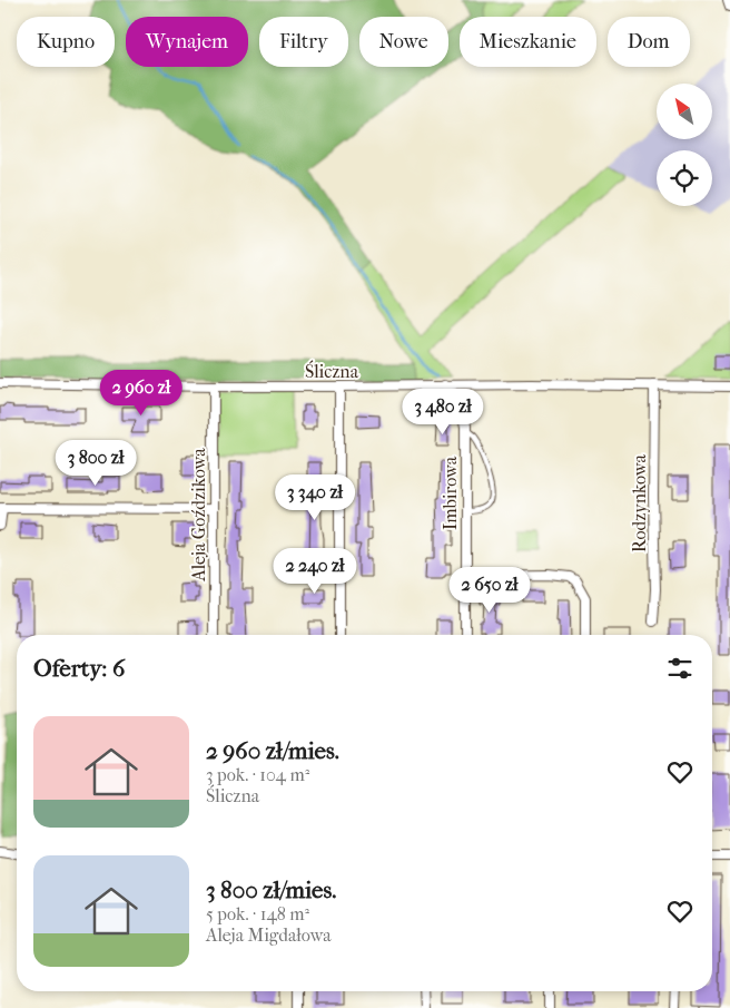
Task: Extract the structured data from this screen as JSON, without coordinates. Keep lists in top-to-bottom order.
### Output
{
  "streets": {
    "street": [
      "Śliczna",
      "Imbirowa",
      "Rodzynkowa",
      "Aleja Goździkowa"
    ]
  },
  "crossings": [
    ["Śliczna", "Imbirowa"],
    ["Śliczna", "Rodzynkowa"],
    ["Śliczna", "Aleja Goździkowa"]
  ],
  "north": "top left",
  "page": {
    "chip": [
      "Kupno",
      "Wynajem",
      "Filtry",
      "Nowe",
      "Mieszkanie",
      "Dom"
    ],
    "price": [
      "2 960 zł",
      "3 480 zł",
      "3 800 zł",
      "3 340 zł",
      "2 240 zł",
      "2 650 zł"
    ],
    "heading": "Oferty: 6",
    "list": [
      {
        "name": "2 960 zł/mies.",
        "note": "3 pok. · 104 m² · Śliczna"
      },
      {
        "name": "3 800 zł/mies.",
        "note": "5 pok. · 148 m² · Aleja Migdałowa"
      }
    ]
  }
}
